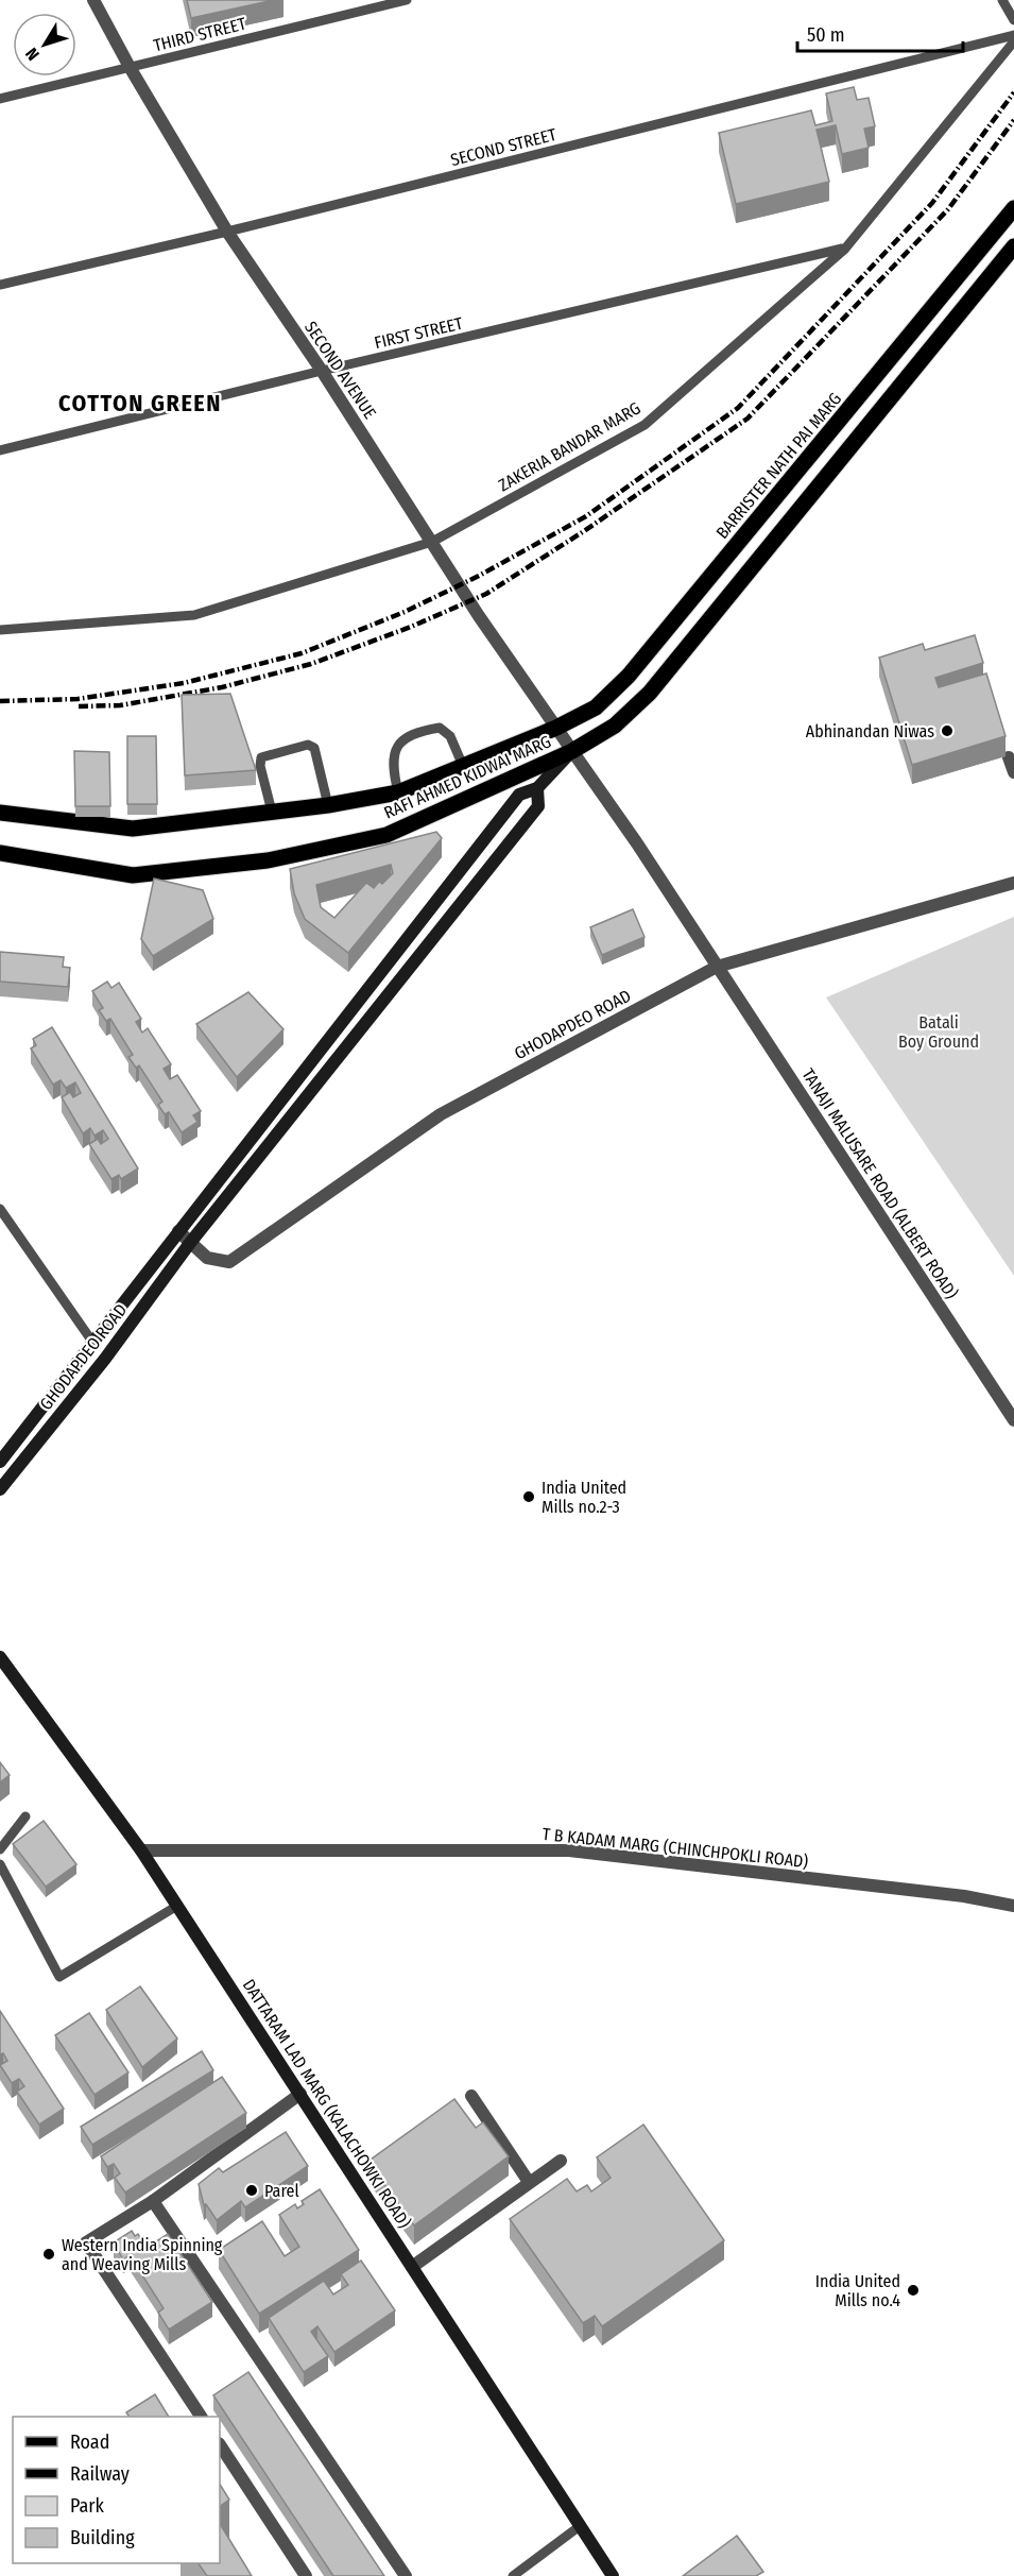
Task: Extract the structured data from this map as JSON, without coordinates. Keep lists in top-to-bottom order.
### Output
{
  "streets": {
    "main road": [
      "BARRISTER NATH PAI MARG",
      "RAFI AHMED KIDWAI MARG",
      "GHODAPDEO ROAD",
      "DATTARAM LAD MARG (KALACHOWKI ROAD)"
    ],
    "street": ["SECOND AVENUE", "TANAJI MALUSARE ROAD (ALBERT ROAD)", "T B KADAM MARG (CHINCHPOKLI ROAD)"],
    "lane": [
      "THIRD STREET",
      "SECOND STREET",
      "FIRST STREET",
      "ZAKERIA BANDAR MARG"
    ]
  },
  "crossings": [
    ["THIRD STREET", "SECOND AVENUE"],
    ["SECOND STREET", "SECOND AVENUE"],
    ["FIRST STREET", "SECOND AVENUE"],
    ["FIRST STREET", "ZAKERIA BANDAR MARG"],
    ["SECOND AVENUE", "ZAKERIA BANDAR MARG"],
    ["SECOND AVENUE", "BARRISTER NATH PAI MARG"],
    ["SECOND AVENUE", "RAFI AHMED KIDWAI MARG"],
    ["SECOND AVENUE", "GHODAPDEO ROAD"],
    ["SECOND AVENUE", "TANAJI MALUSARE ROAD (ALBERT ROAD)"],
    ["BARRISTER NATH PAI MARG", "RAFI AHMED KIDWAI MARG"],
    ["RAFI AHMED KIDWAI MARG", "GHODAPDEO ROAD"],
    ["RAFI AHMED KIDWAI MARG", "TANAJI MALUSARE ROAD (ALBERT ROAD)"],
    ["GHODAPDEO ROAD", "TANAJI MALUSARE ROAD (ALBERT ROAD)"],
    ["T B KADAM MARG (CHINCHPOKLI ROAD)", "DATTARAM LAD MARG (KALACHOWKI ROAD)"]
  ],
  "districts": ["COTTON GREEN"],
  "parks": ["Batali Boy Ground"],
  "places": [
    "Abhinandan Niwas",
    "India United Mills no.2-3",
    "Parel",
    "Western India Spinning and Weaving Mills",
    "India United Mills no.4"
  ],
  "legend": [
    "Road",
    "Railway",
    "Park",
    "Building"
  ],
  "scale_bar": "50 m",
  "north": "bottom left"
}
